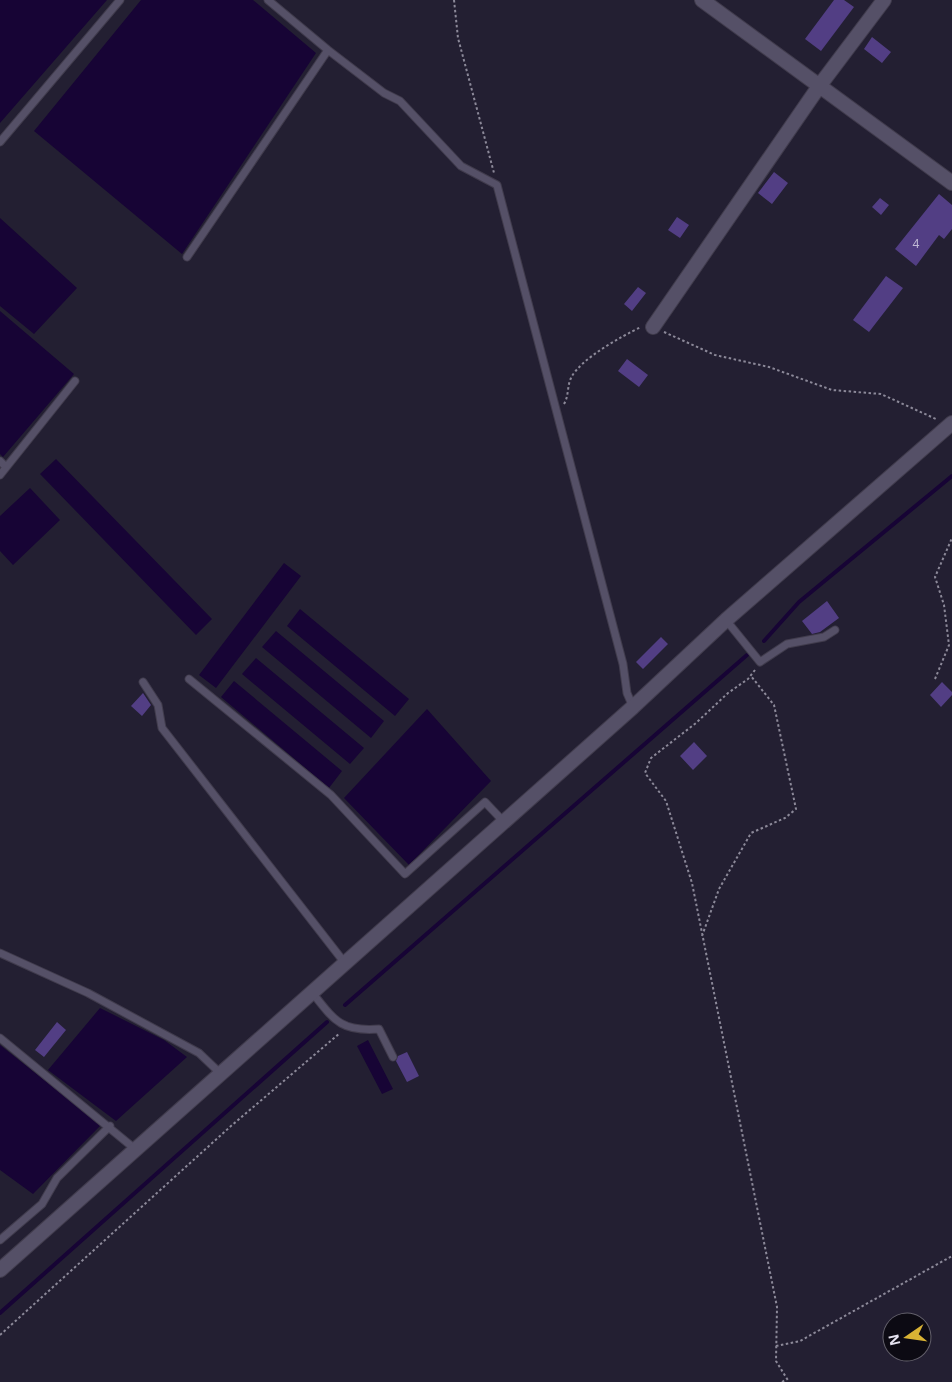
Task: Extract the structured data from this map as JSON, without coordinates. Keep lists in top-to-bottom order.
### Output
{
  "house_numbers": ["4"],
  "north": "left"
}
